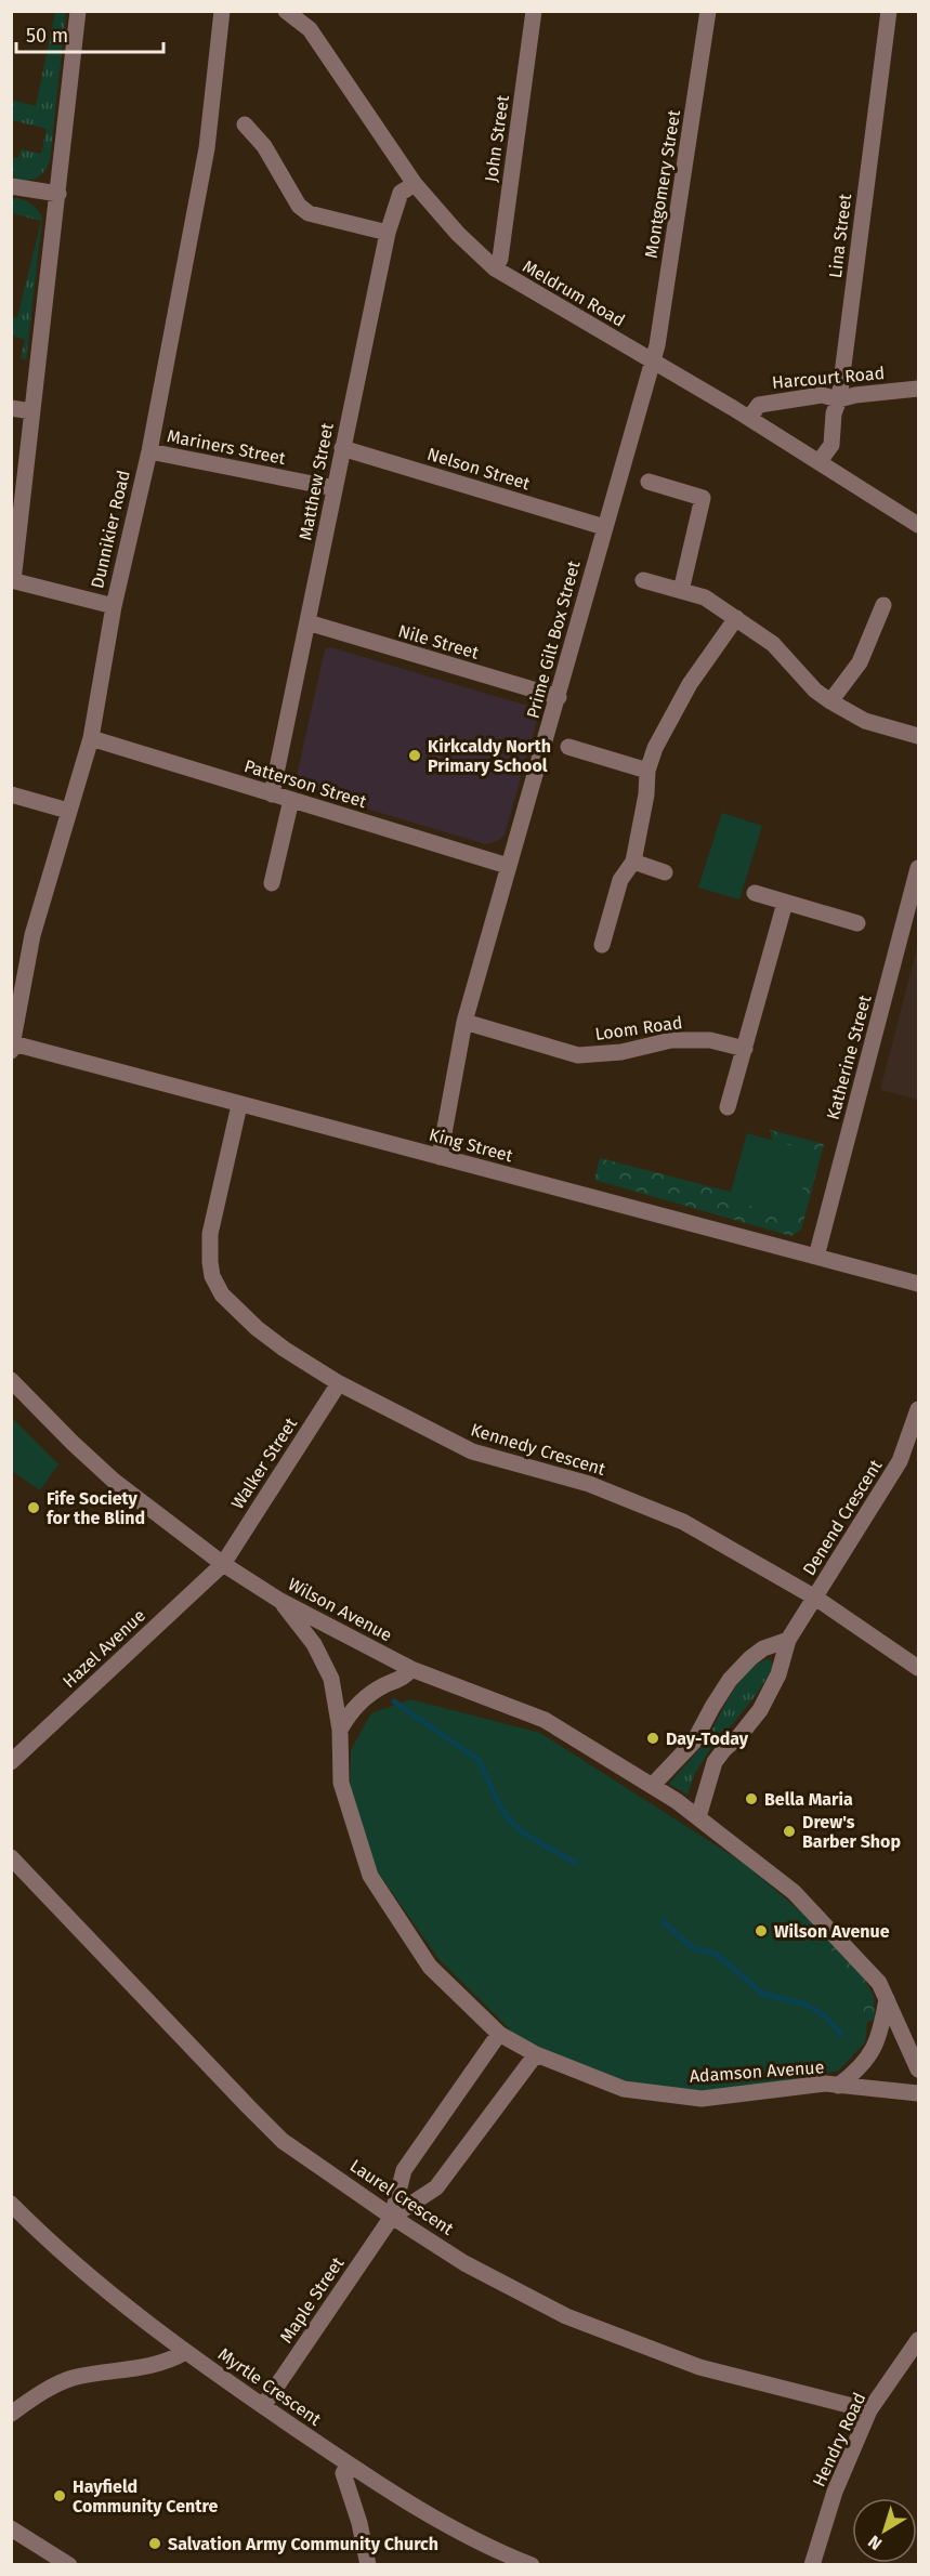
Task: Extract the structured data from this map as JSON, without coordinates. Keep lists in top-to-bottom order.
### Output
{
  "streets": {
    "street": [
      "John Street",
      "Montgomery Street",
      "Lina Street",
      "Meldrum Road",
      "Harcourt Road",
      "Mariners Street",
      "Nelson Street",
      "Matthew Street",
      "Dunnikier Road",
      "Prime Gilt Box Street",
      "Nile Street",
      "Patterson Street",
      "Loom Road",
      "Katherine Street",
      "King Street",
      "Kennedy Crescent",
      "Walker Street",
      "Denend Crescent",
      "Wilson Avenue",
      "Hazel Avenue",
      "Adamson Avenue",
      "Laurel Crescent",
      "Maple Street",
      "Myrtle Crescent",
      "Hendry Road"
    ]
  },
  "crossings": [
    ["John Street", "Meldrum Road"],
    ["Montgomery Street", "Meldrum Road"],
    ["Montgomery Street", "Prime Gilt Box Street"],
    ["Lina Street", "Meldrum Road"],
    ["Lina Street", "Harcourt Road"],
    ["Meldrum Road", "Harcourt Road"],
    ["Meldrum Road", "Matthew Street"],
    ["Meldrum Road", "Prime Gilt Box Street"],
    ["Mariners Street", "Matthew Street"],
    ["Mariners Street", "Dunnikier Road"],
    ["Nelson Street", "Matthew Street"],
    ["Nelson Street", "Prime Gilt Box Street"],
    ["Matthew Street", "Nile Street"],
    ["Matthew Street", "Patterson Street"],
    ["Dunnikier Road", "Patterson Street"],
    ["Dunnikier Road", "King Street"],
    ["Prime Gilt Box Street", "Nile Street"],
    ["Prime Gilt Box Street", "Patterson Street"],
    ["Prime Gilt Box Street", "Loom Road"],
    ["Prime Gilt Box Street", "King Street"],
    ["Katherine Street", "King Street"],
    ["King Street", "Kennedy Crescent"],
    ["Kennedy Crescent", "Walker Street"],
    ["Kennedy Crescent", "Denend Crescent"],
    ["Walker Street", "Wilson Avenue"],
    ["Walker Street", "Hazel Avenue"],
    ["Denend Crescent", "Wilson Avenue"],
    ["Wilson Avenue", "Hazel Avenue"],
    ["Wilson Avenue", "Adamson Avenue"],
    ["Adamson Avenue", "Maple Street"],
    ["Laurel Crescent", "Maple Street"],
    ["Laurel Crescent", "Hendry Road"],
    ["Maple Street", "Myrtle Crescent"]
  ],
  "places": [
    "Kirkcaldy North Primary School",
    "Fife Society for the Blind",
    "Day-Today",
    "Bella Maria",
    "Drew's Barber Shop",
    "Wilson Avenue",
    "Hayfield Community Centre",
    "Salvation Army Community Church"
  ],
  "scale_bar": "50 m",
  "north": "bottom left"
}
